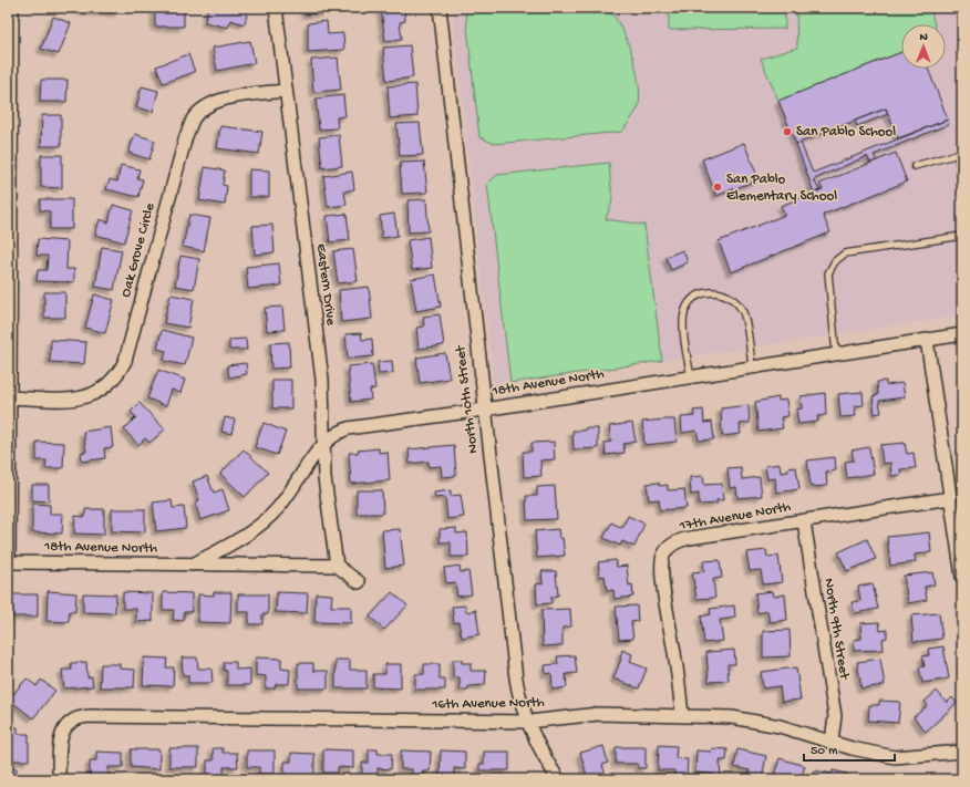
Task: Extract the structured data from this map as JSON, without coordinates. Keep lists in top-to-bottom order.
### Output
{
  "streets": {
    "street": [
      "Oak Grove Circle",
      "Eastern Drive",
      "18th Avenue North",
      "North 10th Street",
      "17th Avenue North",
      "North 9th Street",
      "16th Avenue North"
    ]
  },
  "crossings": [
    ["Oak Grove Circle", "Eastern Drive"],
    ["Eastern Drive", "18th Avenue North"],
    ["18th Avenue North", "North 10th Street"],
    ["North 10th Street", "16th Avenue North"],
    ["17th Avenue North", "North 9th Street"],
    ["17th Avenue North", "16th Avenue North"],
    ["North 9th Street", "16th Avenue North"]
  ],
  "places": ["San Pablo School", "San Pablo Elementary School"],
  "scale_bar": "50 m",
  "north": "top"
}
